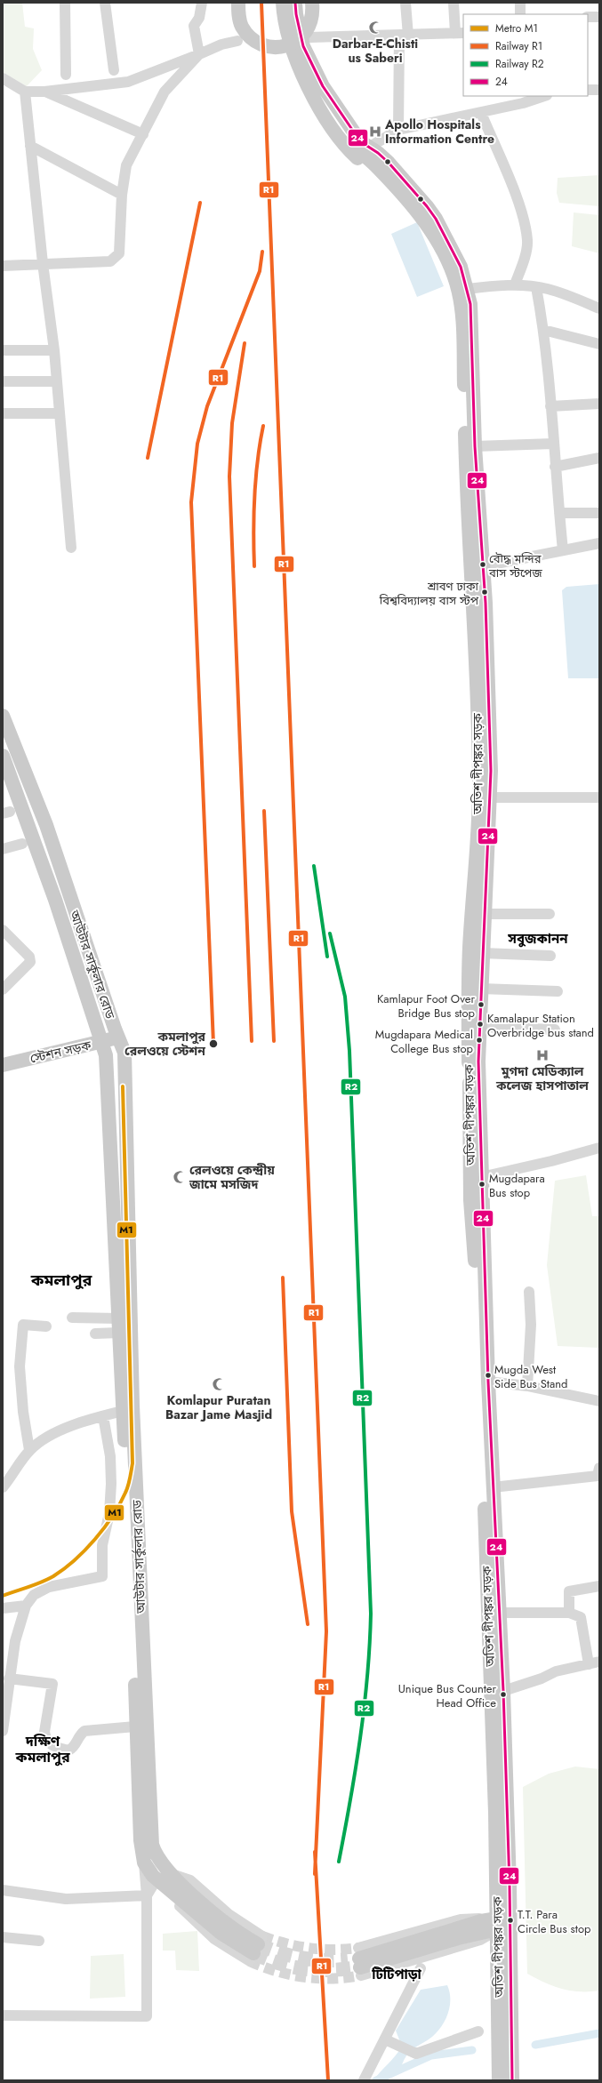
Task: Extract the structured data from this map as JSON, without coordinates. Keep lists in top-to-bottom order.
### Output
{
  "streets": {
    "main road": ["অতিশ দীপঙ্কর সড়ক", "আউটার সার্কুলার রোড", "স্টেশন সড়ক"]
  },
  "crossings": [
    ["আউটার সার্কুলার রোড", "স্টেশন সড়ক"]
  ],
  "districts": [
    "সবুজকানন",
    "কমলাপুর",
    "দক্ষিণ কমলাপুর",
    "টিটিপাড়া"
  ],
  "places": {
    "mosque": ["Darbar-E-Chisti us Saberi", "রেলওয়ে কেন্দ্রীয় জামে মসজিদ", "Komlapur Puratan Bazar Jame Masjid"],
    "hospital": ["Apollo Hospitals Information Centre", "মুগদা মেডিক্যাল কলেজ হাসপাতাল"],
    "other": [
      "বৌদ্ধ মন্দির বাস স্টপেজ",
      "শ্রাবণ ঢাকা বিশ্ববিদ্যালয় বাস স্টপ",
      "Kamlapur Foot Over Bridge Bus stop",
      "Kamalapur Station Overbridge bus stand",
      "Mugdapara Medical College Bus stop",
      "কমলাপুর রেলওয়ে স্টেশন",
      "Mugdapara Bus stop",
      "Mugda West Side Bus Stand",
      "Unique Bus Counter Head Office",
      "T.T. Para Circle Bus stop"
    ]
  },
  "lines": [
    "rail line R1",
    "transit line 24",
    "rail line R2",
    "metro line M1"
  ],
  "legend": [
    "Metro M1",
    "Railway R1",
    "Railway R2",
    "24"
  ]
}
